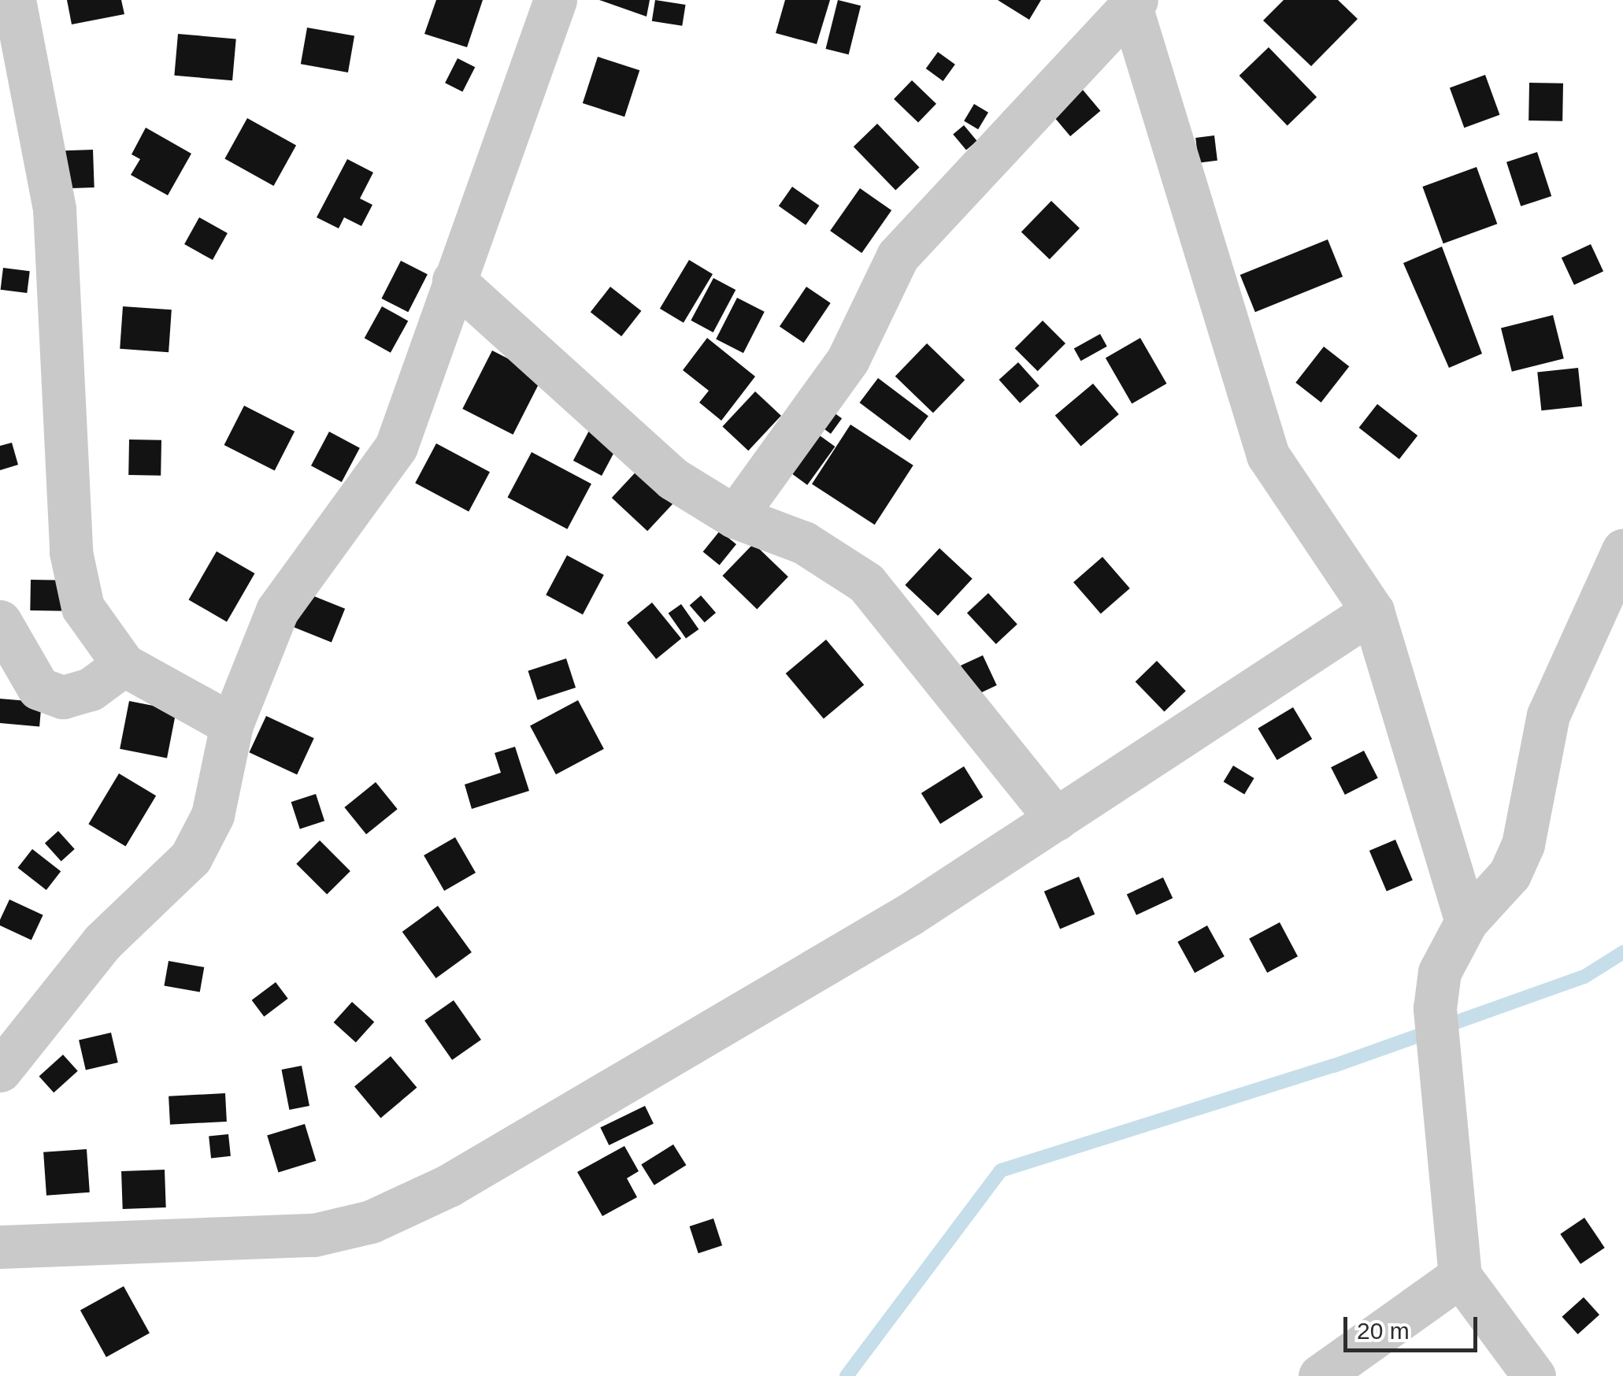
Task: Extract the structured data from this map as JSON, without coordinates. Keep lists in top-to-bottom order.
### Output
{
  "scale_bar": "20 m"
}
